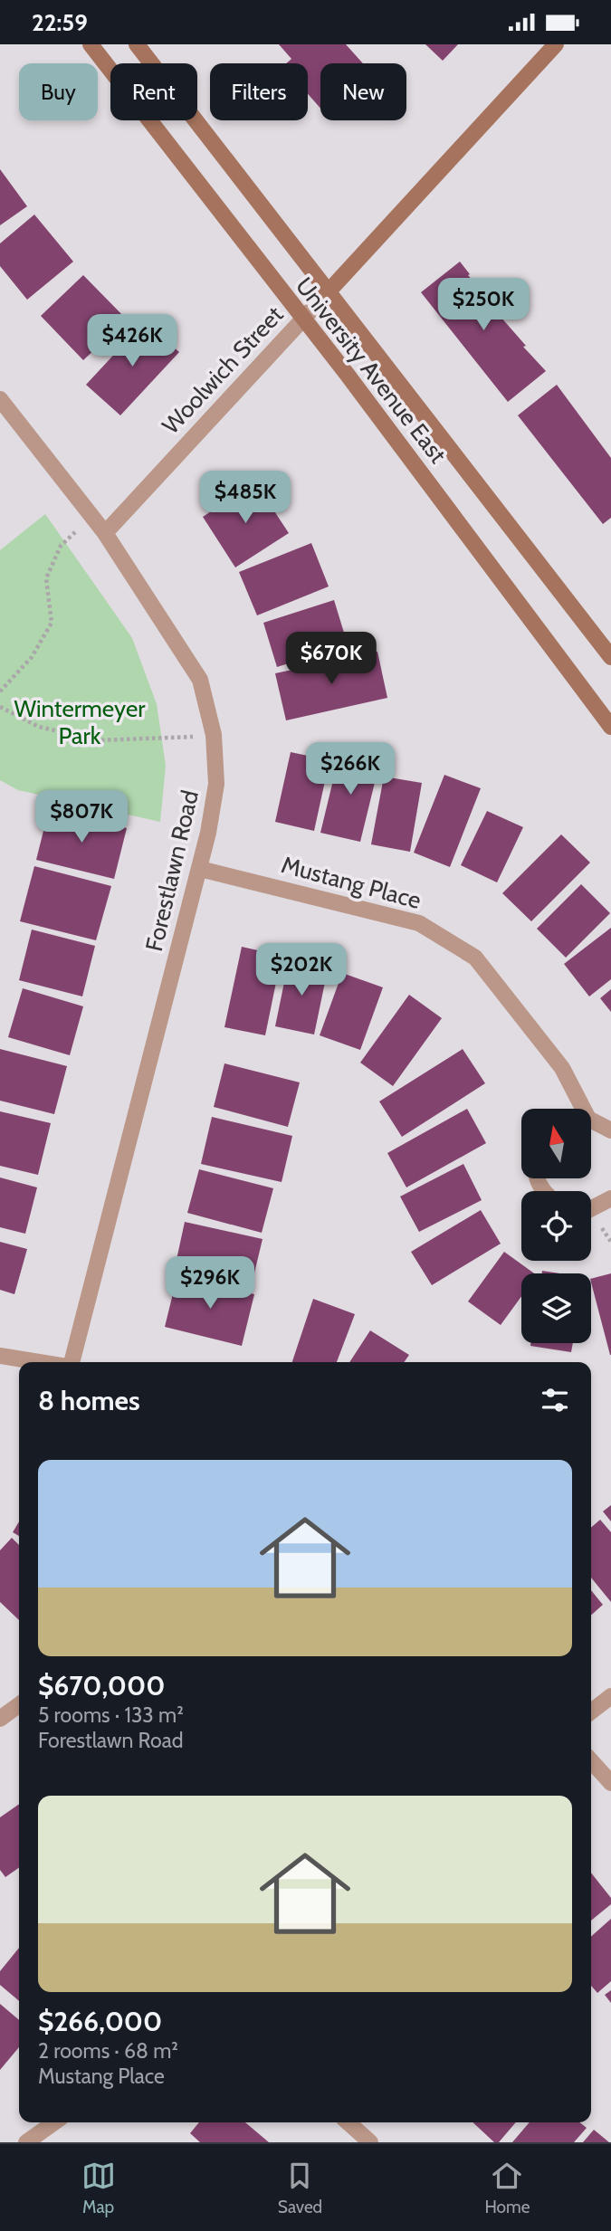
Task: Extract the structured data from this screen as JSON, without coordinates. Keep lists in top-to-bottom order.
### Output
{
  "streets": {
    "main road": ["Woolwich Street", "University Avenue East"],
    "street": ["Forestlawn Road", "Mustang Place"]
  },
  "crossings": [
    ["Woolwich Street", "University Avenue East"],
    ["Woolwich Street", "Forestlawn Road"],
    ["Forestlawn Road", "Mustang Place"]
  ],
  "parks": ["Wintermeyer Park"],
  "north": "top",
  "page": {
    "status": "22:59",
    "chip": [
      "Buy",
      "Rent",
      "Filters",
      "New"
    ],
    "price": [
      "$250K",
      "$426K",
      "$485K",
      "$670K",
      "$266K",
      "$807K",
      "$202K",
      "$296K"
    ],
    "heading": "8 homes",
    "list": [
      {
        "name": "$670,000",
        "note": "5 rooms · 133 m² · Forestlawn Road"
      },
      {
        "name": "$266,000",
        "note": "2 rooms · 68 m² · Mustang Place"
      }
    ],
    "tabs": ["Map", "Saved", "Home"]
  }
}
